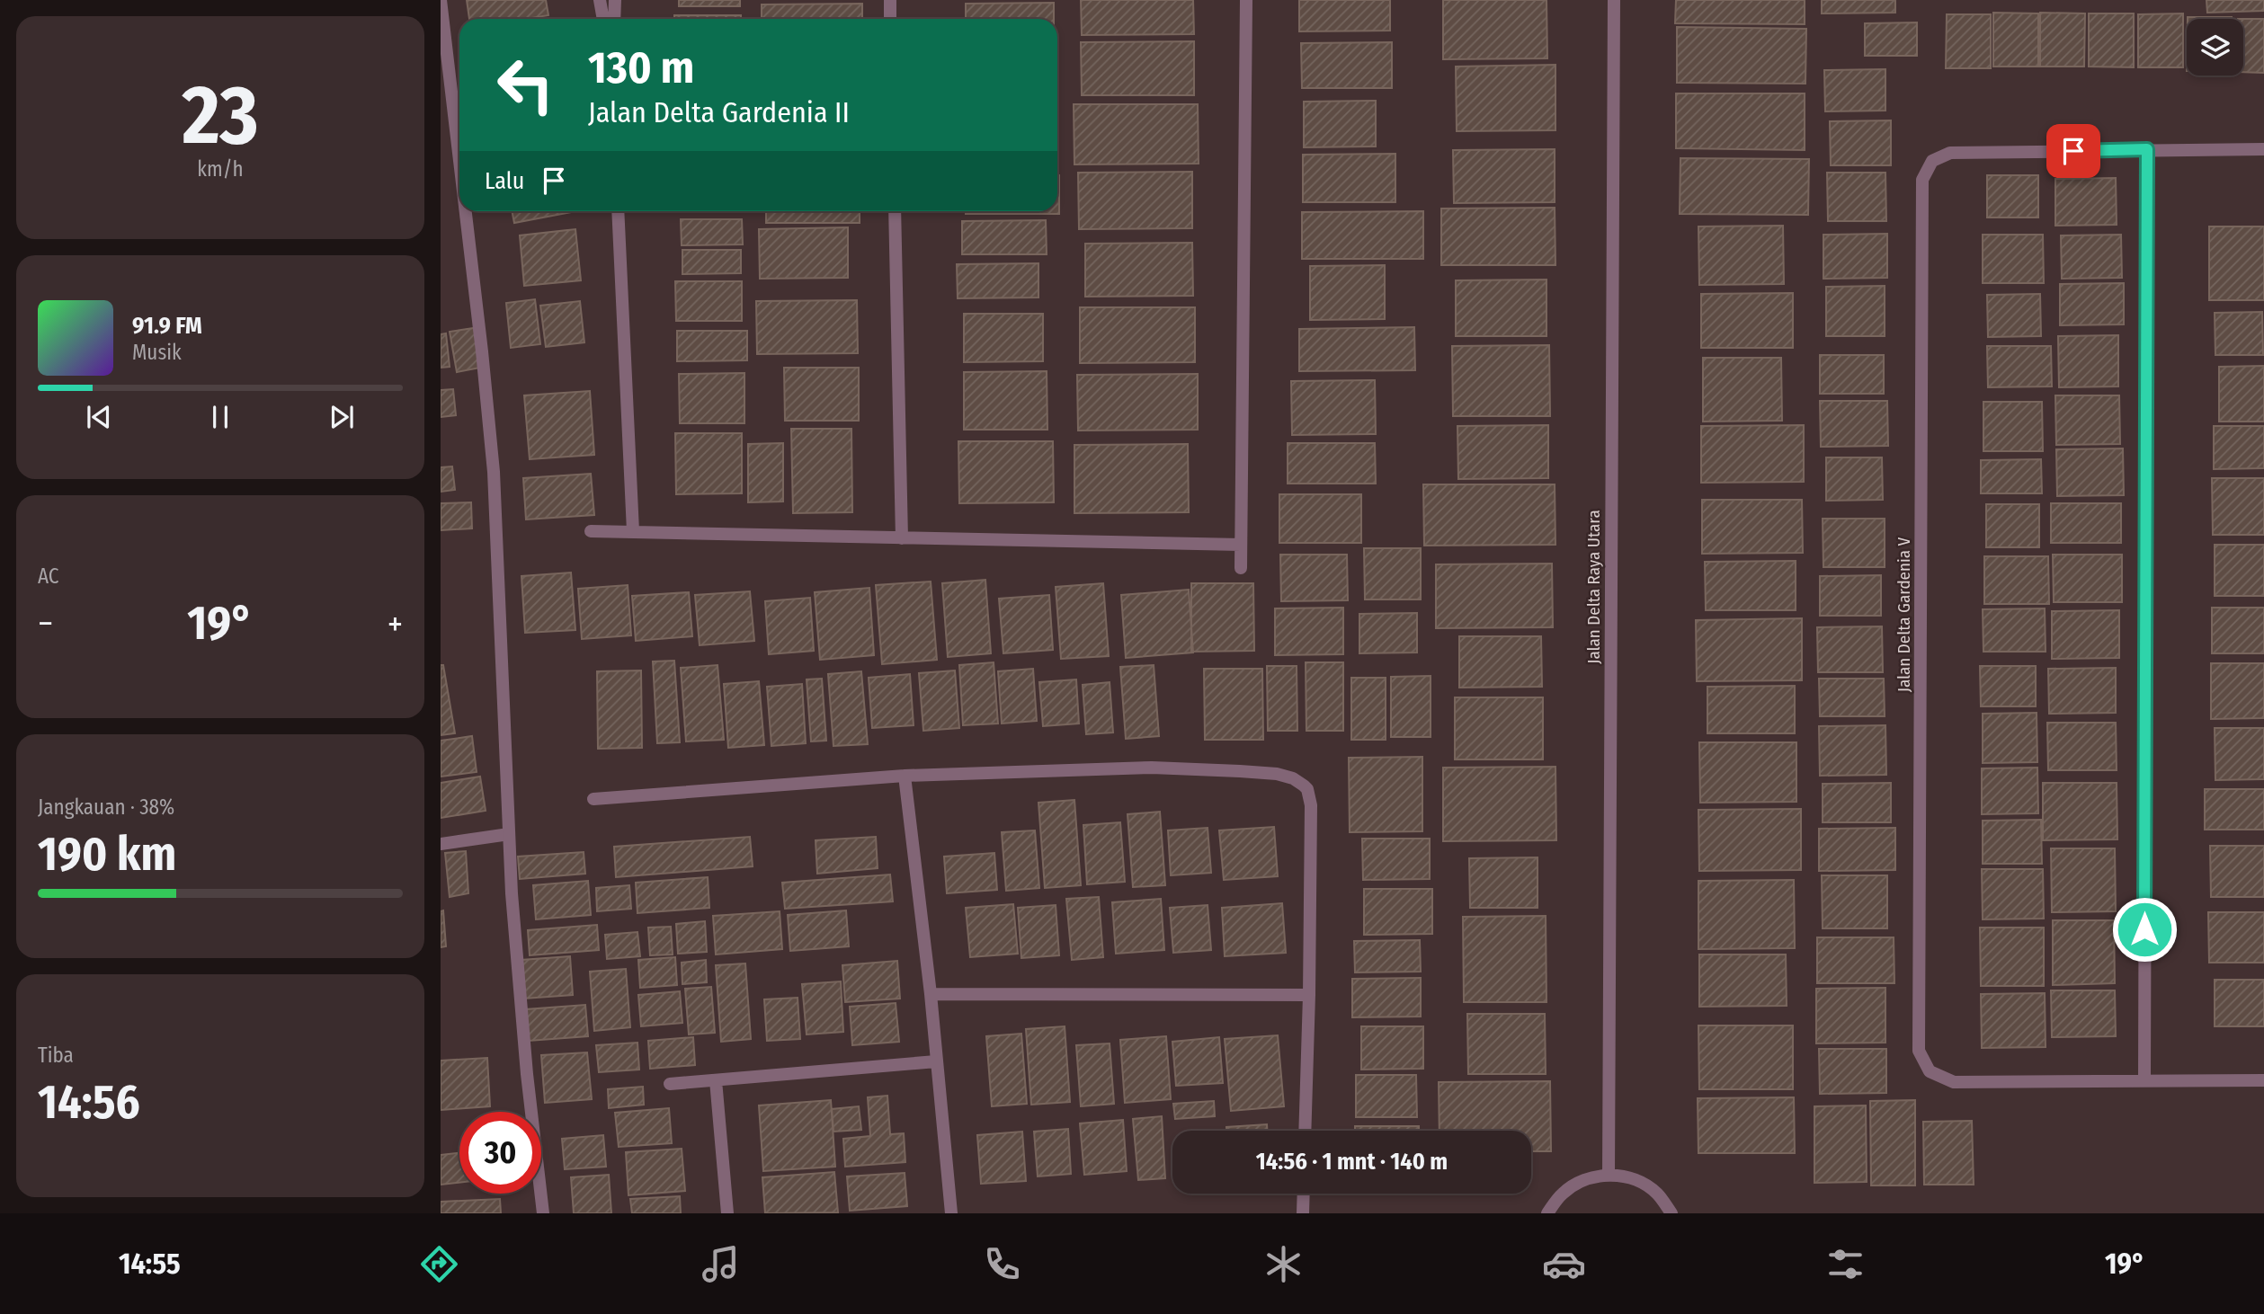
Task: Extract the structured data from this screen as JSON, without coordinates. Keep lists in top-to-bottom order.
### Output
{
  "streets": {
    "street": ["Jalan Delta Raya Utara", "Jalan Delta Gardenia V"]
  },
  "page": {
    "tile": [
      ["23", "km/h"],
      "AC",
      ["Jangkauan · 38%", "190 km"],
      ["Tiba", "14:56"]
    ],
    "turn": ["130 m", "Jalan Delta Gardenia II"],
    "then": "Lalu",
    "song": ["91.9 FM", "Musik"],
    "heat": ["−", "19°", "+"],
    "limit": "30",
    "trip": "14:56 · 1 mnt · 140 m",
    "tabs": ["14:55", "19°"]
  }
}
